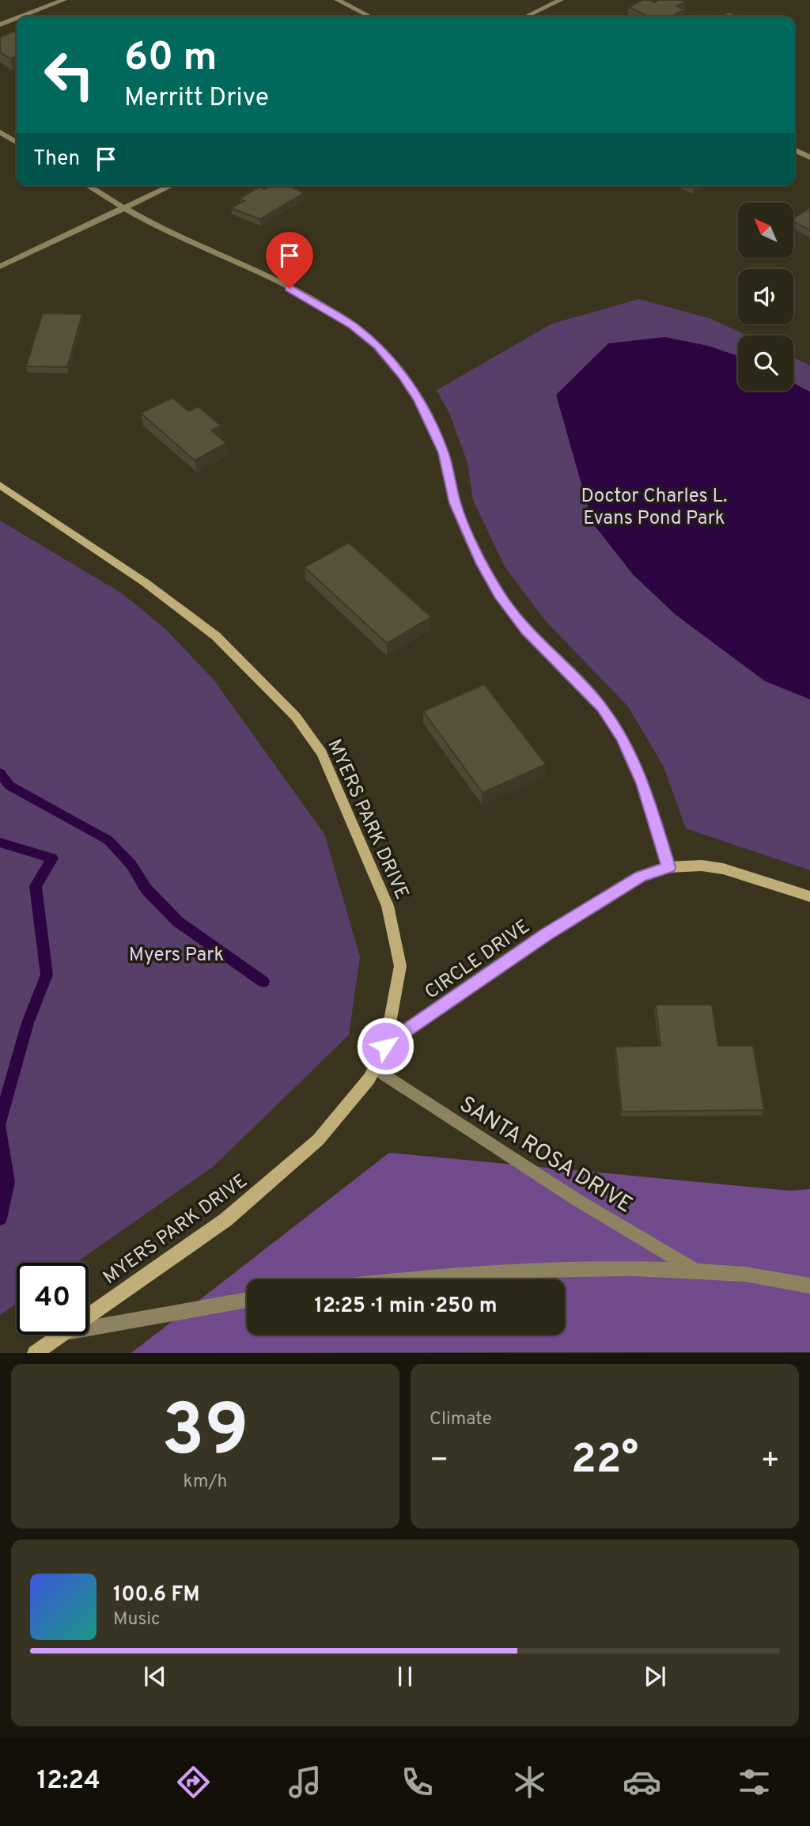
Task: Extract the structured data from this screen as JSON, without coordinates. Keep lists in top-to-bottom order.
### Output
{
  "streets": {
    "street": ["MYERS PARK DRIVE", "CIRCLE DRIVE", "SANTA ROSA DRIVE"]
  },
  "crossings": [
    ["MYERS PARK DRIVE", "CIRCLE DRIVE"],
    ["MYERS PARK DRIVE", "SANTA ROSA DRIVE"]
  ],
  "parks": ["Doctor Charles L. Evans Pond Park", "Myers Park"],
  "north": "top left",
  "page": {
    "turn": ["60 m", "Merritt Drive"],
    "then": "Then",
    "limit": "40",
    "trip": "12:25 · 1 min · 250 m",
    "tile": [
      ["39", "km/h"],
      "Climate"
    ],
    "heat": ["−", "22°", "+"],
    "song": ["100.6 FM", "Music"],
    "tabs": "12:24"
  }
}
